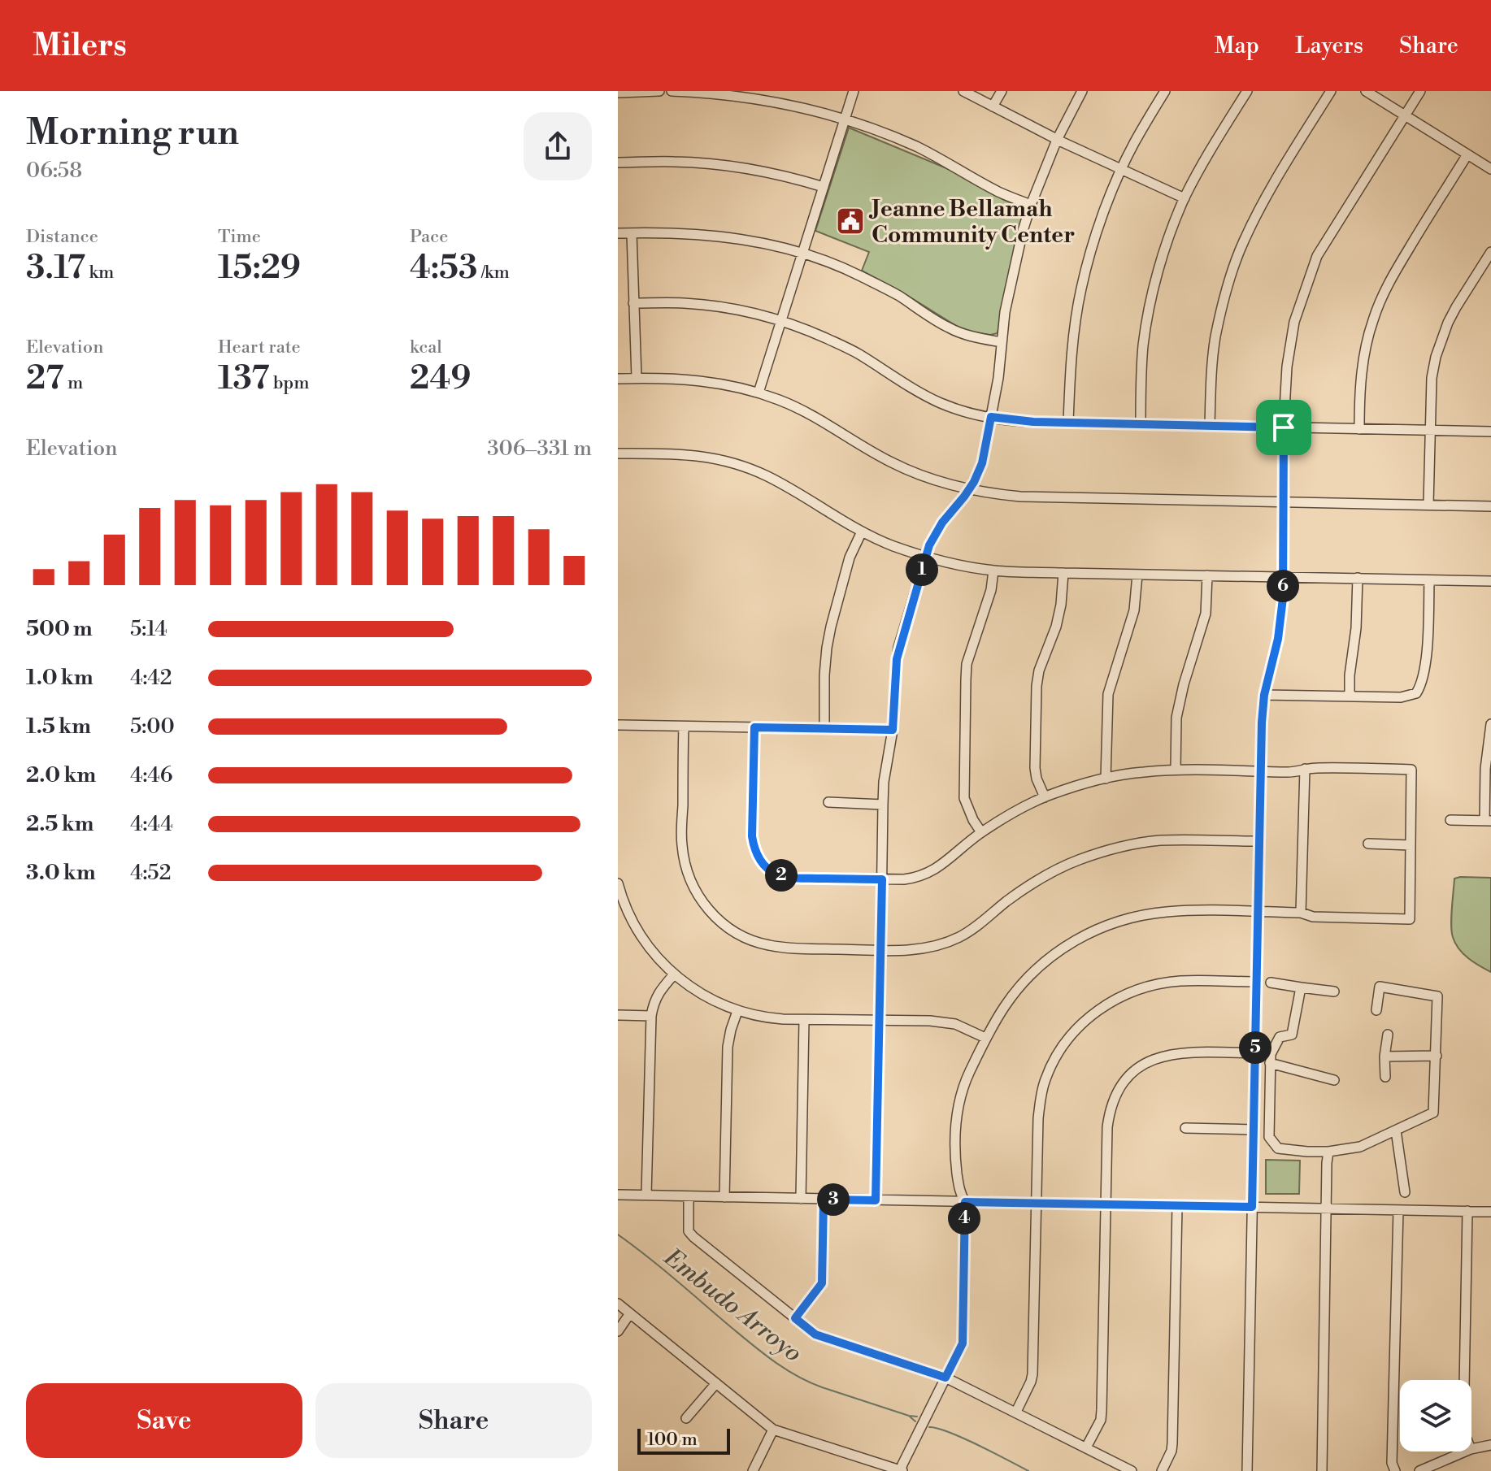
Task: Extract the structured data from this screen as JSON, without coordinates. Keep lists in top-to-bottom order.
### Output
{
  "water": ["Embudo Arroyo"],
  "places": {
    "public building": ["Jeanne Bellamah Community Center"]
  },
  "scale_bar": "100 m",
  "page": {
    "header": "Milers",
    "nav": ["Map", "Layers", "Share"],
    "heading": ["Morning run", "06:58"],
    "stats": [
      ["Distance", "3.17 km"],
      ["Time", "15:29"],
      ["Pace", "4:53 /km"],
      ["Elevation", "27 m"],
      ["Heart rate", "137 bpm"],
      ["kcal", "249"]
    ],
    "chart": ["Elevation", "306–331 m"],
    "pins": [
      "1",
      "6",
      "2",
      "5",
      "3",
      "4"
    ],
    "list": [
      {
        "name": "500 m",
        "note": "5:14"
      },
      {
        "name": "1.0 km",
        "note": "4:42"
      },
      {
        "name": "1.5 km",
        "note": "5:00"
      },
      {
        "name": "2.0 km",
        "note": "4:46"
      },
      {
        "name": "2.5 km",
        "note": "4:44"
      },
      {
        "name": "3.0 km",
        "note": "4:52"
      }
    ],
    "buttons": ["Save", "Share"],
    "scale": "100 m"
  }
}
